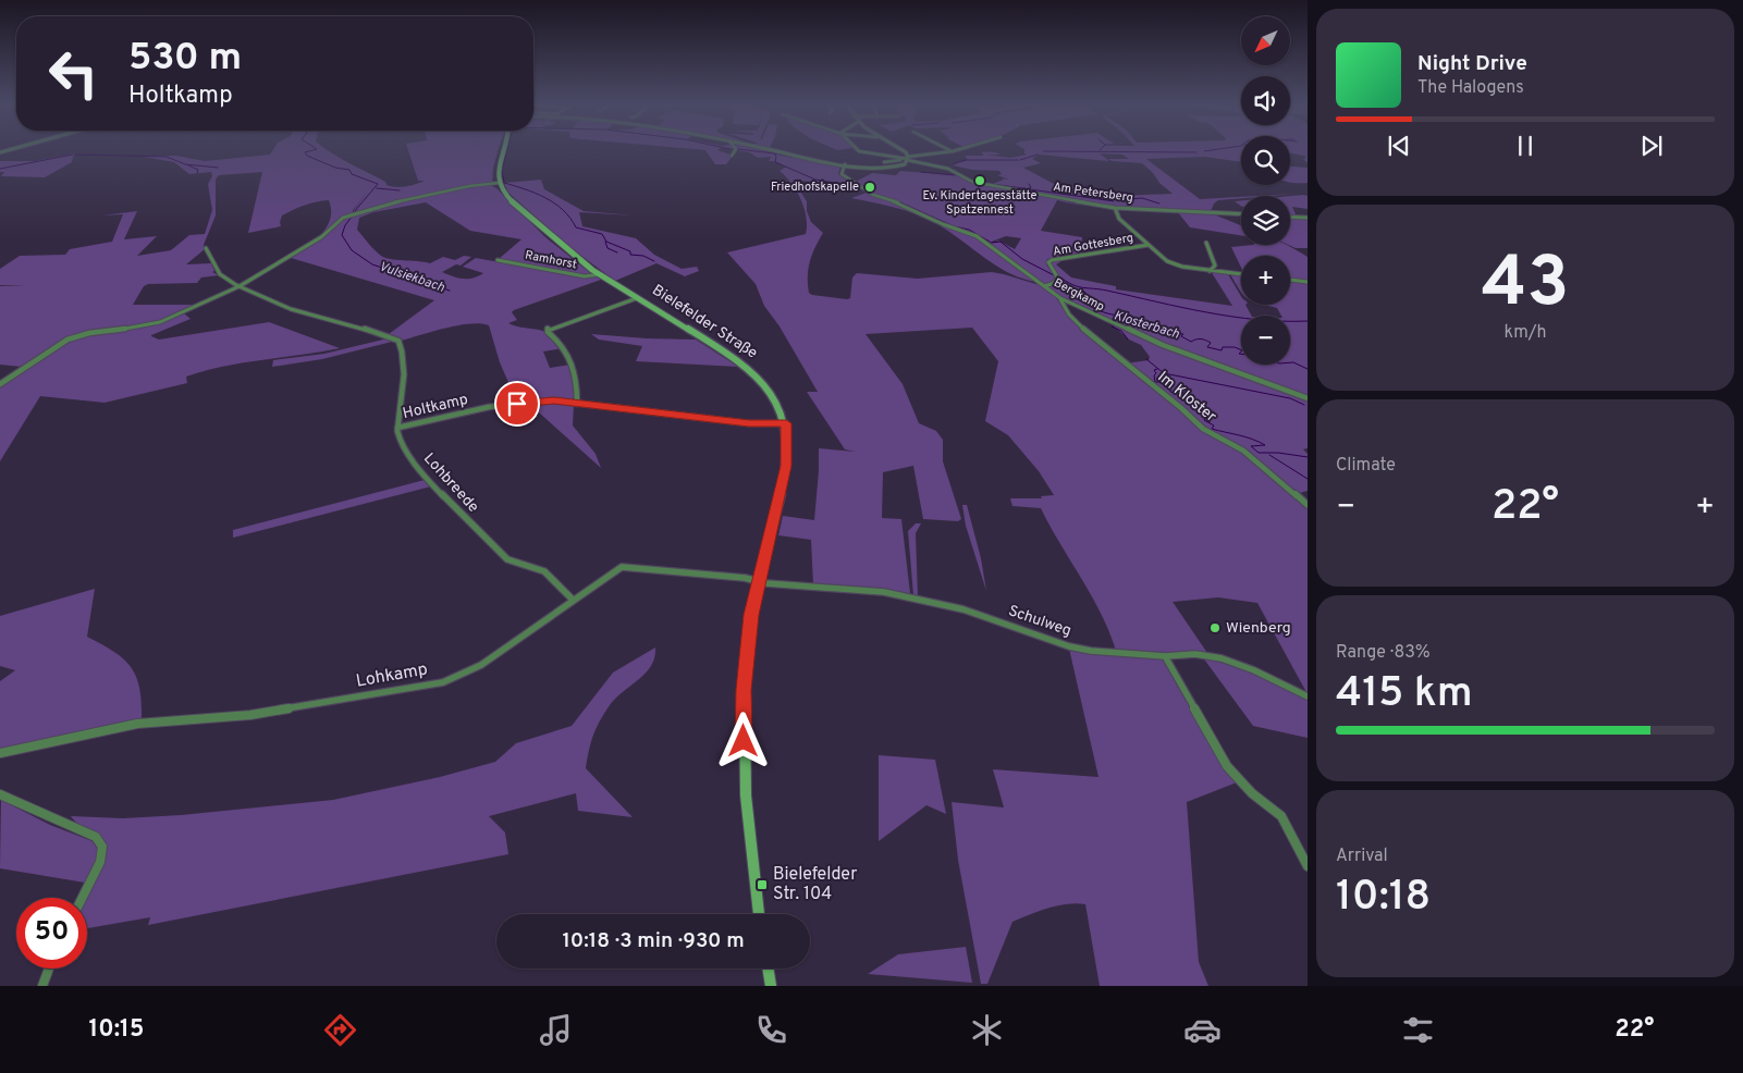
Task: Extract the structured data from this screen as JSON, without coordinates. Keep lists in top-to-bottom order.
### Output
{
  "streets": {
    "main road": ["Bielefelder Straße"],
    "street": [
      "Am Petersberg",
      "Am Gottesberg",
      "Ramhorst",
      "Bergkamp",
      "Im Kloster",
      "Holtkamp",
      "Lohbreede",
      "Schulweg",
      "Lohkamp"
    ]
  },
  "crossings": [
    ["Am Petersberg", "Am Gottesberg"],
    ["Am Gottesberg", "Bergkamp"],
    ["Ramhorst", "Bielefelder Straße"],
    ["Bergkamp", "Im Kloster"],
    ["Bielefelder Straße", "Holtkamp"],
    ["Bielefelder Straße", "Schulweg"],
    ["Bielefelder Straße", "Lohkamp"],
    ["Holtkamp", "Lohbreede"],
    ["Lohbreede", "Lohkamp"],
    ["Schulweg", "Lohkamp"]
  ],
  "water": ["Vulsiekbach", "Klosterbach"],
  "places": {
    "other": ["Ev. Kindertagesstätte Spatzennest", "Friedhofskapelle", "Wienberg"],
    "transit": ["Bielefelder Str. 104"]
  },
  "north": "bottom left",
  "page": {
    "map_buttons": ["+", "−"],
    "turn": ["530 m", "Holtkamp"],
    "song": ["Night Drive", "The Halogens"],
    "tile": [
      ["43", "km/h"],
      "Climate",
      ["Range · 83%", "415 km"],
      ["Arrival", "10:18"]
    ],
    "heat": ["−", "22°", "+"],
    "limit": "50",
    "trip": "10:18 · 3 min · 930 m",
    "tabs": ["10:15", "22°"]
  }
}
